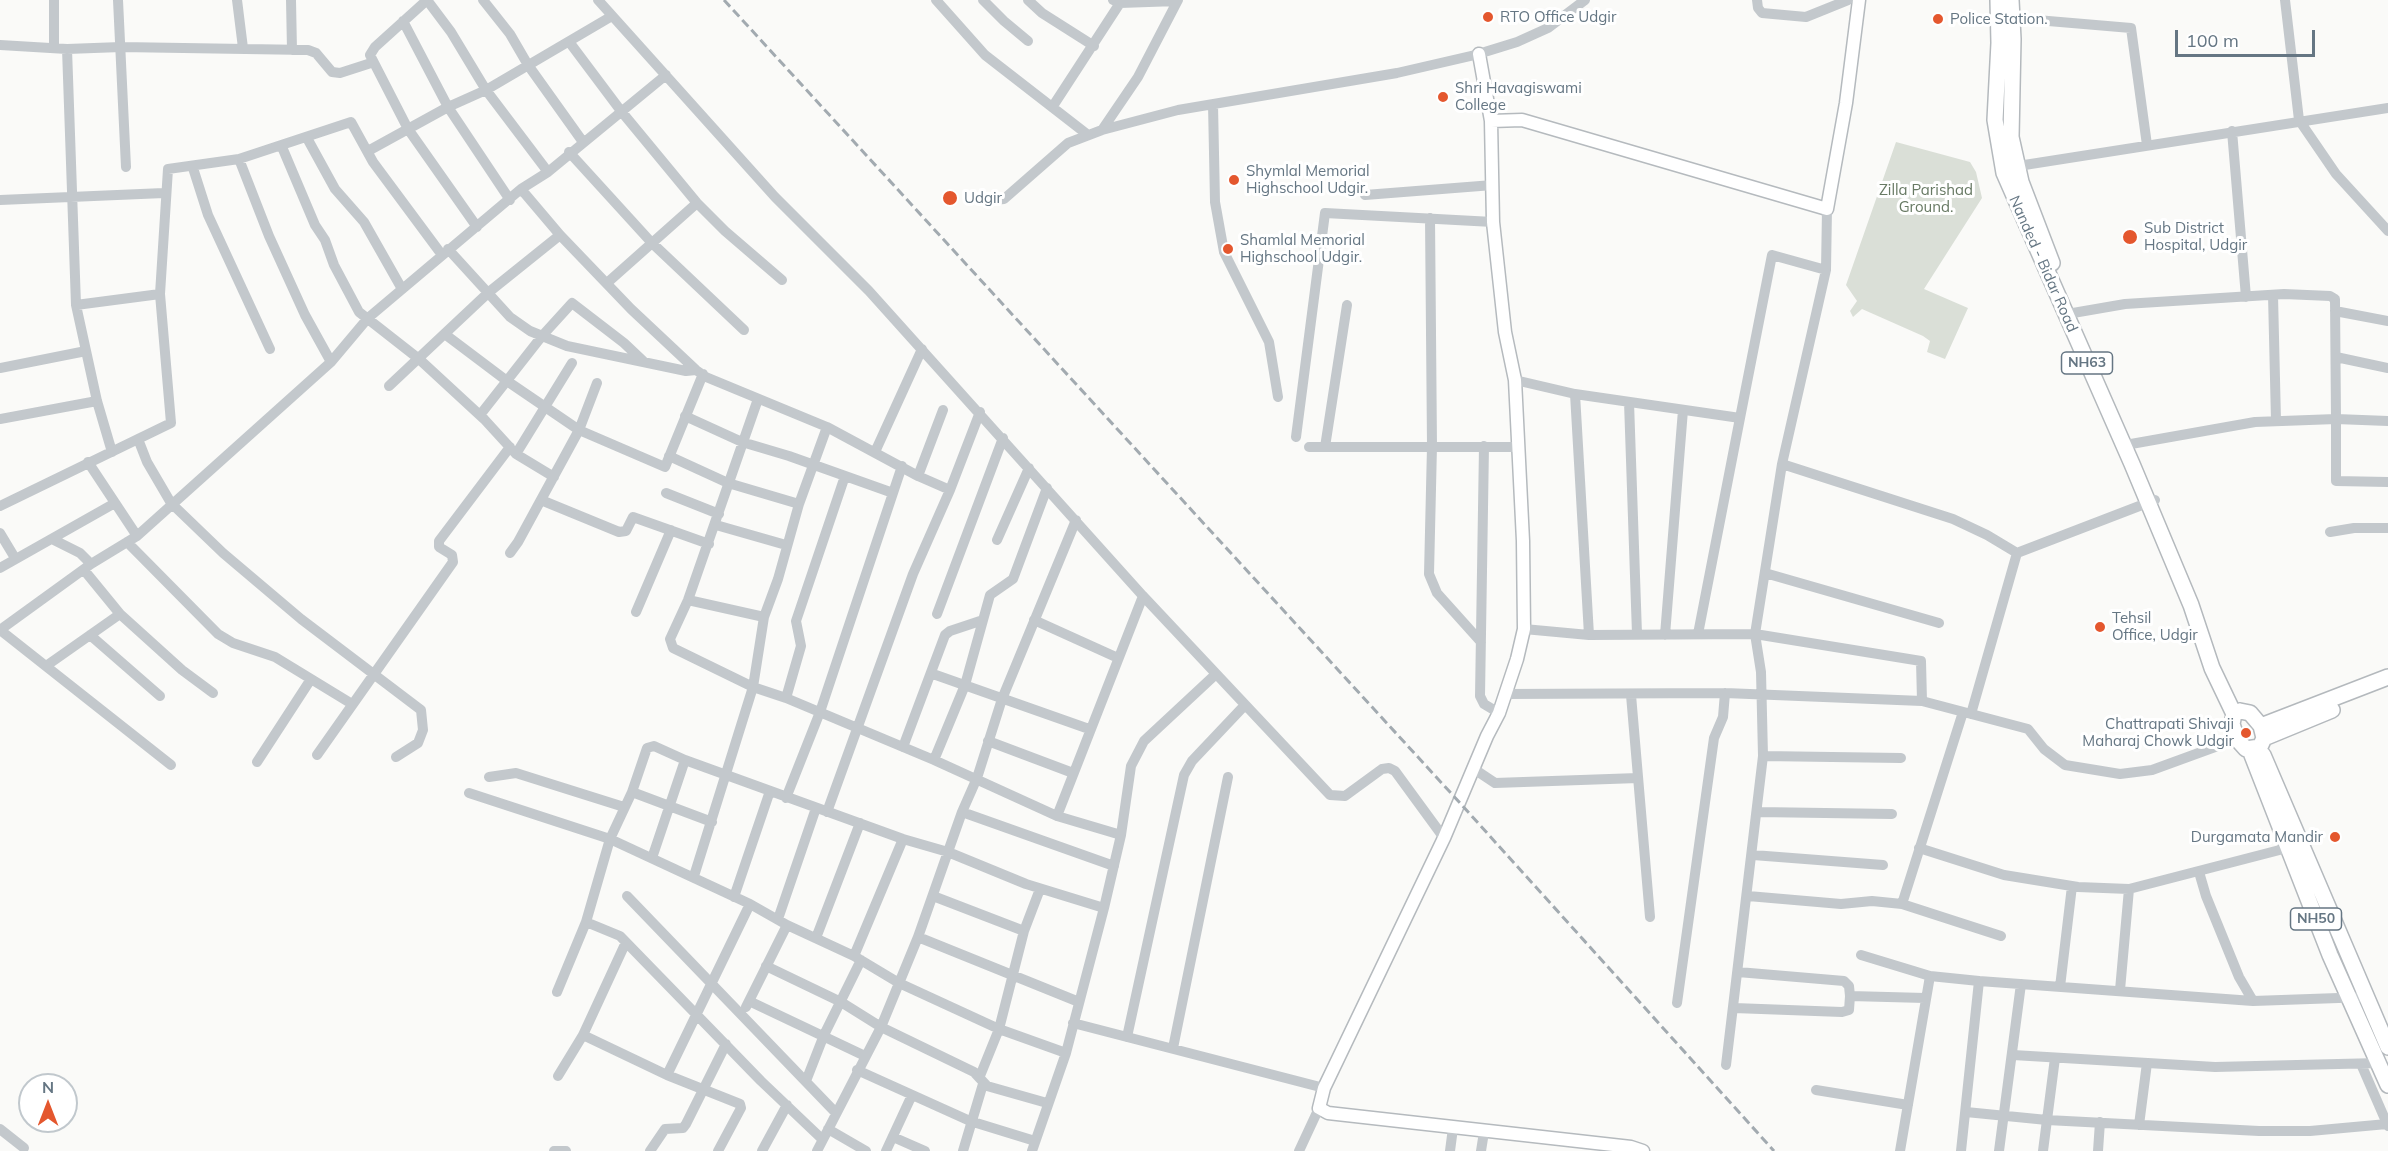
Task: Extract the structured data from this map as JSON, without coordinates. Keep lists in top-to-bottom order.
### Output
{
  "streets": {
    "highway": ["Nanded - Bidar Road", "NH63", "NH50"]
  },
  "crossings": [
    ["Nanded - Bidar Road", "NH63"]
  ],
  "parks": ["Zilla Parishad Ground."],
  "places": [
    "RTO Office Udgir",
    "Police Station.",
    "Shri Havagiswami College",
    "Shymlal Memorial Highschool Udgir.",
    "Udgir",
    "Sub District Hospital, Udgir",
    "Shamlal Memorial Highschool Udgir.",
    "Tehsil Office, Udgir",
    "Chattrapati Shivaji Maharaj Chowk Udgir",
    "Durgamata Mandir"
  ],
  "scale_bar": "100 m",
  "north": "top"
}
